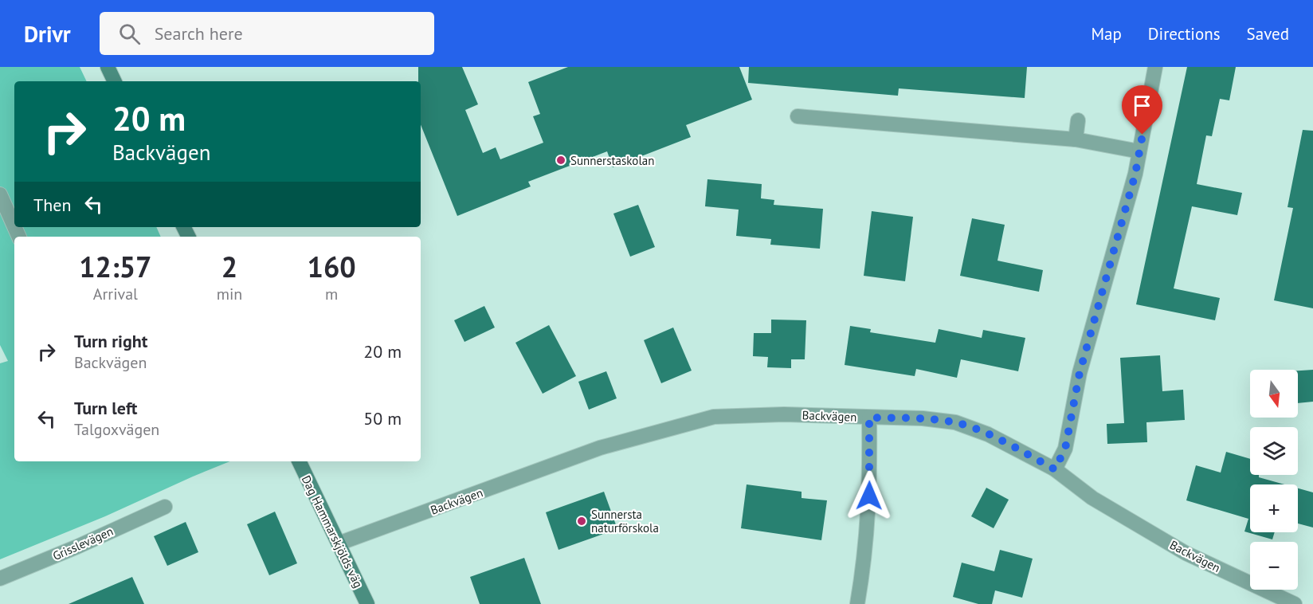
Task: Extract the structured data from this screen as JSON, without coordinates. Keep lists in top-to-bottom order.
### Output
{
  "streets": {
    "main road": ["Dag Hammarskjölds väg"],
    "street": ["Backvägen", "Grisslevägen"]
  },
  "crossings": [
    ["Backvägen", "Dag Hammarskjölds väg"]
  ],
  "places": ["Sunnerstaskolan", "Sunnersta naturförskola"],
  "north": "bottom",
  "page": {
    "header": "Drivr",
    "search": "Search here",
    "nav": ["Map", "Directions", "Saved"],
    "turn": ["20 m", "Backvägen"],
    "then": "Then",
    "eta": [
      "12:57",
      "Arrival",
      "2",
      "min",
      "160",
      "m"
    ],
    "list": [
      {
        "name": "Turn right",
        "note": "Backvägen",
        "value": "20 m"
      },
      {
        "name": "Turn left",
        "note": "Talgoxvägen",
        "value": "50 m"
      }
    ],
    "map_buttons": ["+", "−"]
  }
}
